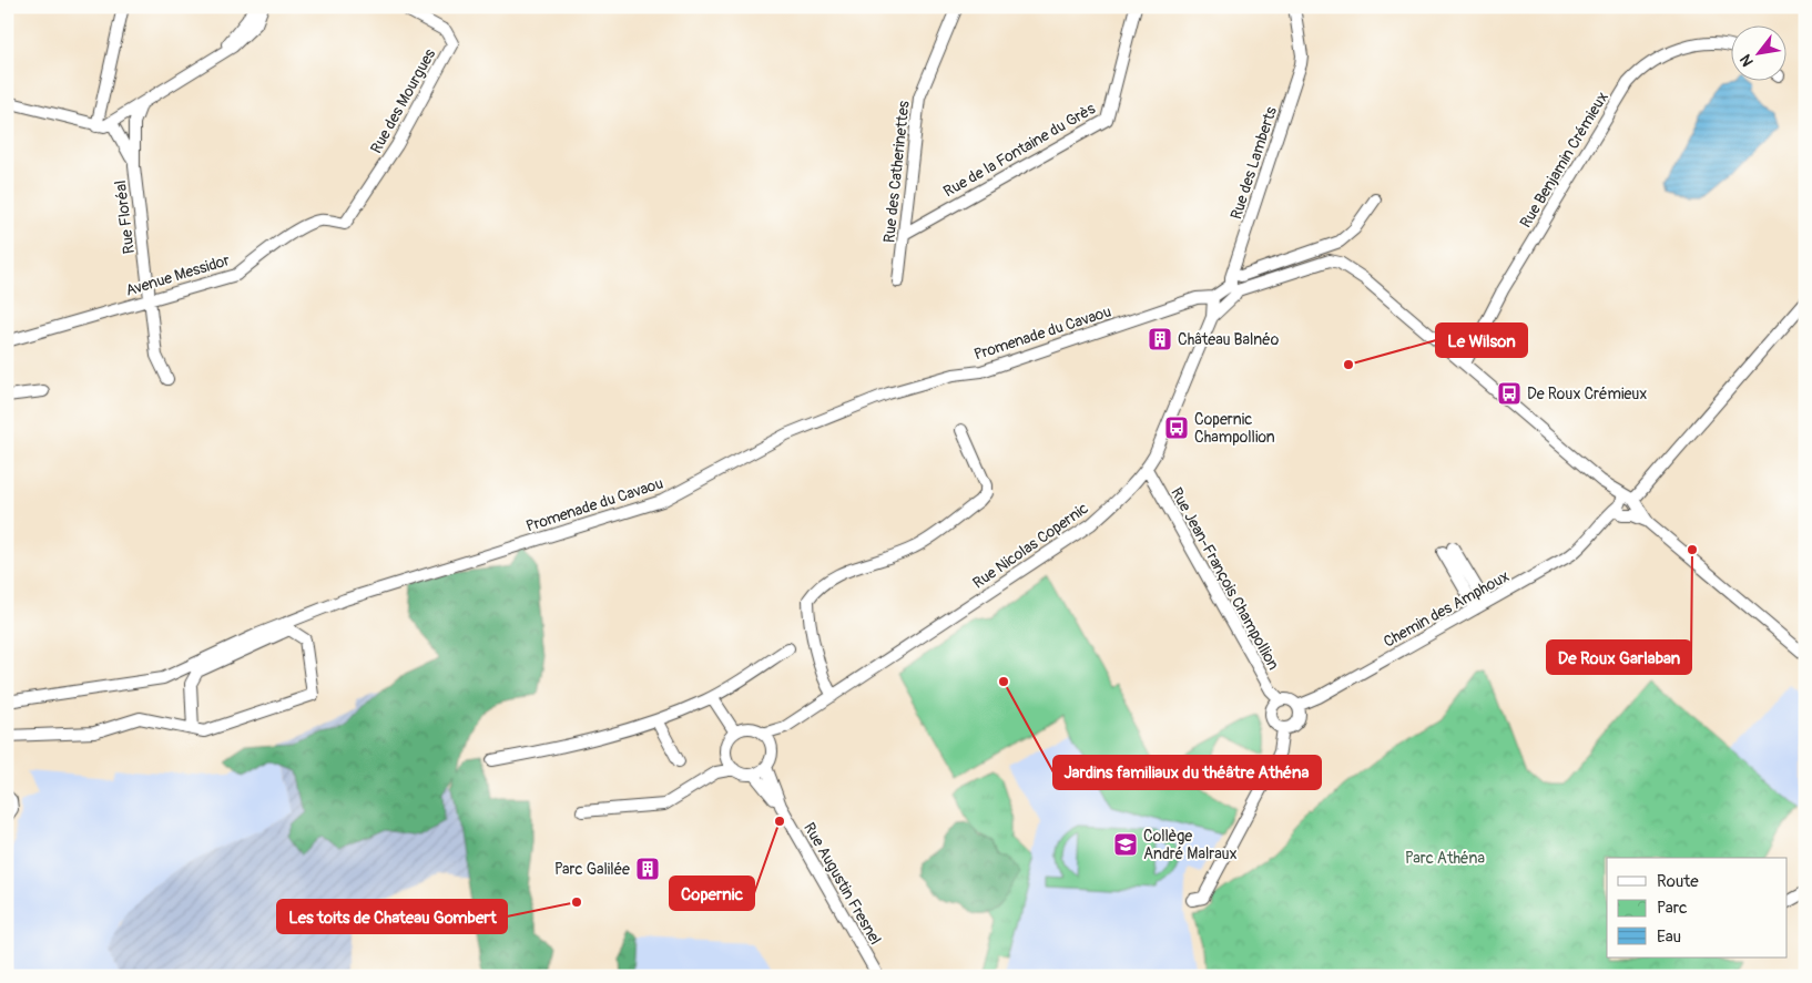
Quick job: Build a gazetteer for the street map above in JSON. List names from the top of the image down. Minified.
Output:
{"streets":{"street":["Rue des Mourgues","Rue de la Fontaine du Grès","Rue Benjamin Crémieux","Rue des Lamberts","Rue des Catherinettes","Rue Floréal","Avenue Messidor","Promenade du Cavaou","Rue Nicolas Copernic","Rue Jean-François Champollion","Chemin des Amphoux","Rue Augustin Fresnel"]},"crossings":[["Rue des Mourgues","Avenue Messidor"],["Rue de la Fontaine du Grès","Rue des Catherinettes"],["Rue Floréal","Avenue Messidor"],["Rue Nicolas Copernic","Rue Jean-François Champollion"],["Rue Nicolas Copernic","Rue Augustin Fresnel"],["Rue Jean-François Champollion","Chemin des Amphoux"]],"parks":["Parc Athéna"],"places":{"building":["Château Balnéo","Parc Galilée"],"other":["Le Wilson","De Roux Garlaban","Jardins familiaux du théâtre Athéna","Copernic","Les toits de Chateau Gombert"],"bus stop":["De Roux Crémieux","Copernic Champollion"],"school or university":["Collège André Malraux"]},"legend":["Route","Parc","Eau"],"north":"bottom left"}
